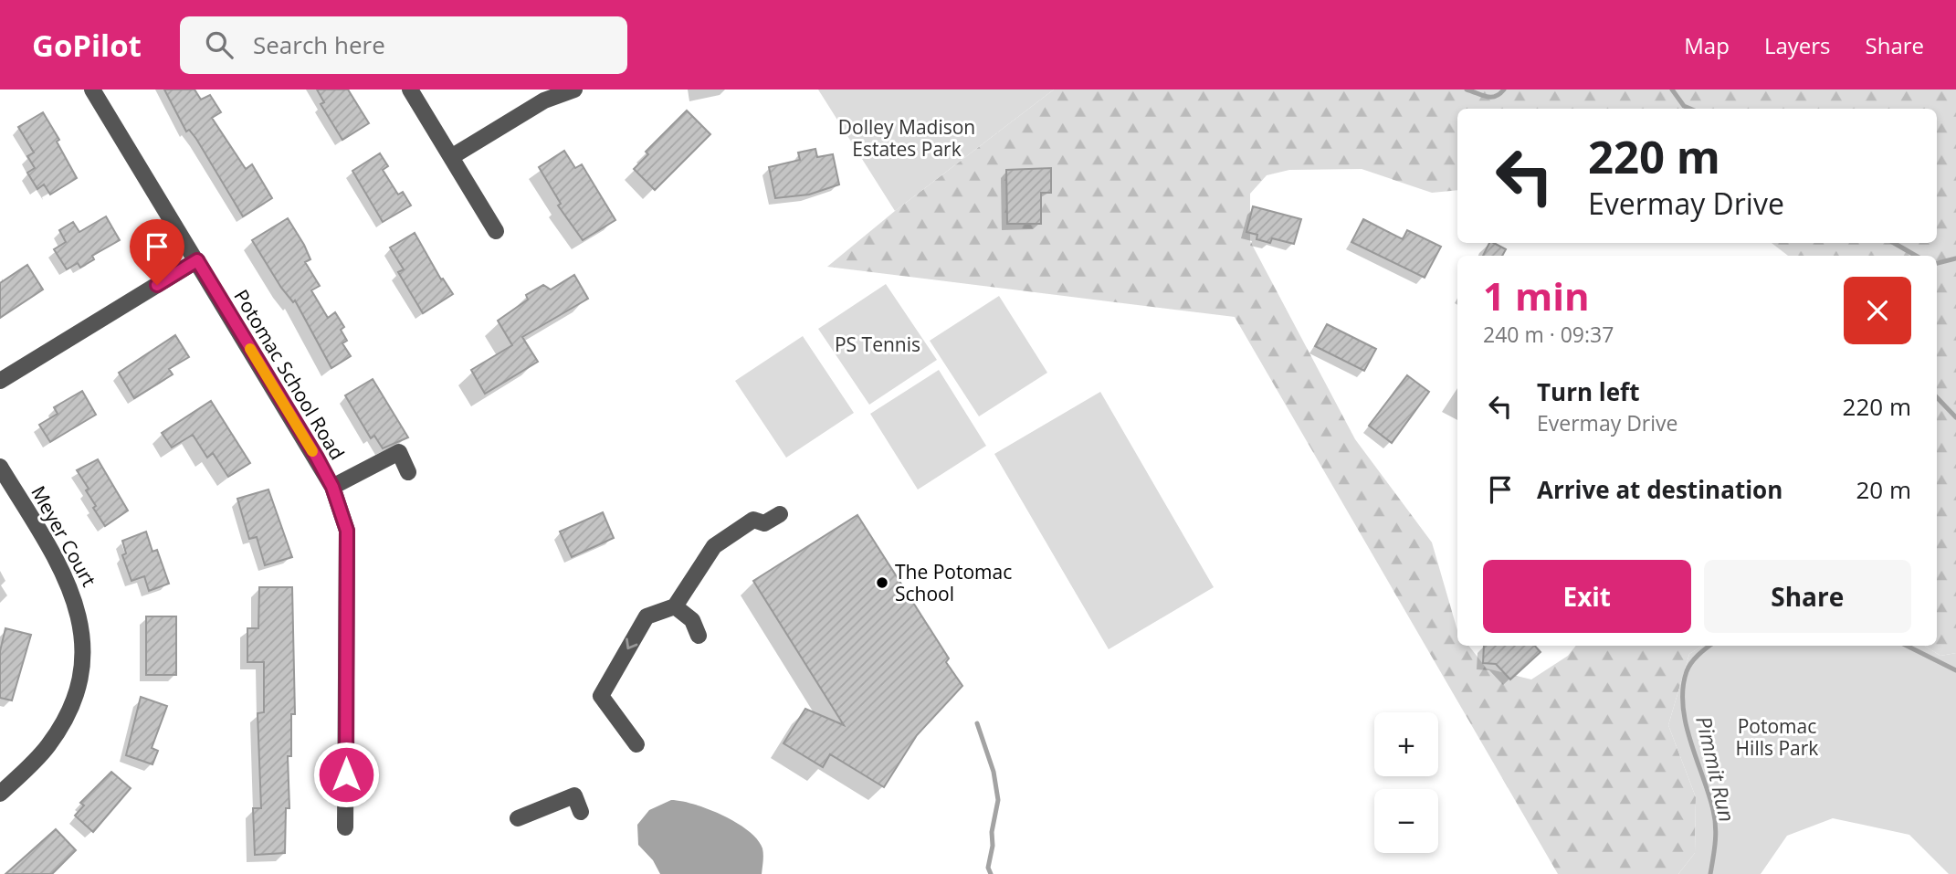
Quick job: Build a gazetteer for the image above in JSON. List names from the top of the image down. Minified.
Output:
{"streets":{"street":["Potomac School Road","Meyer Court"]},"water":["Pimmit Run"],"parks":["Dolley Madison Estates Park","PS Tennis","Potomac Hills Park"],"places":["The Potomac School"],"page":{"header":"GoPilot","search":"Search here","nav":["Map","Layers","Share"],"turn":["220 m","Evermay Drive"],"heading":["1 min","240 m · 09:37"],"list":[{"name":"Turn left","note":"Evermay Drive","value":"220 m"},{"name":"Arrive at destination","value":"20 m"}],"buttons":["Exit","Share"],"map_buttons":["+","−"]}}
